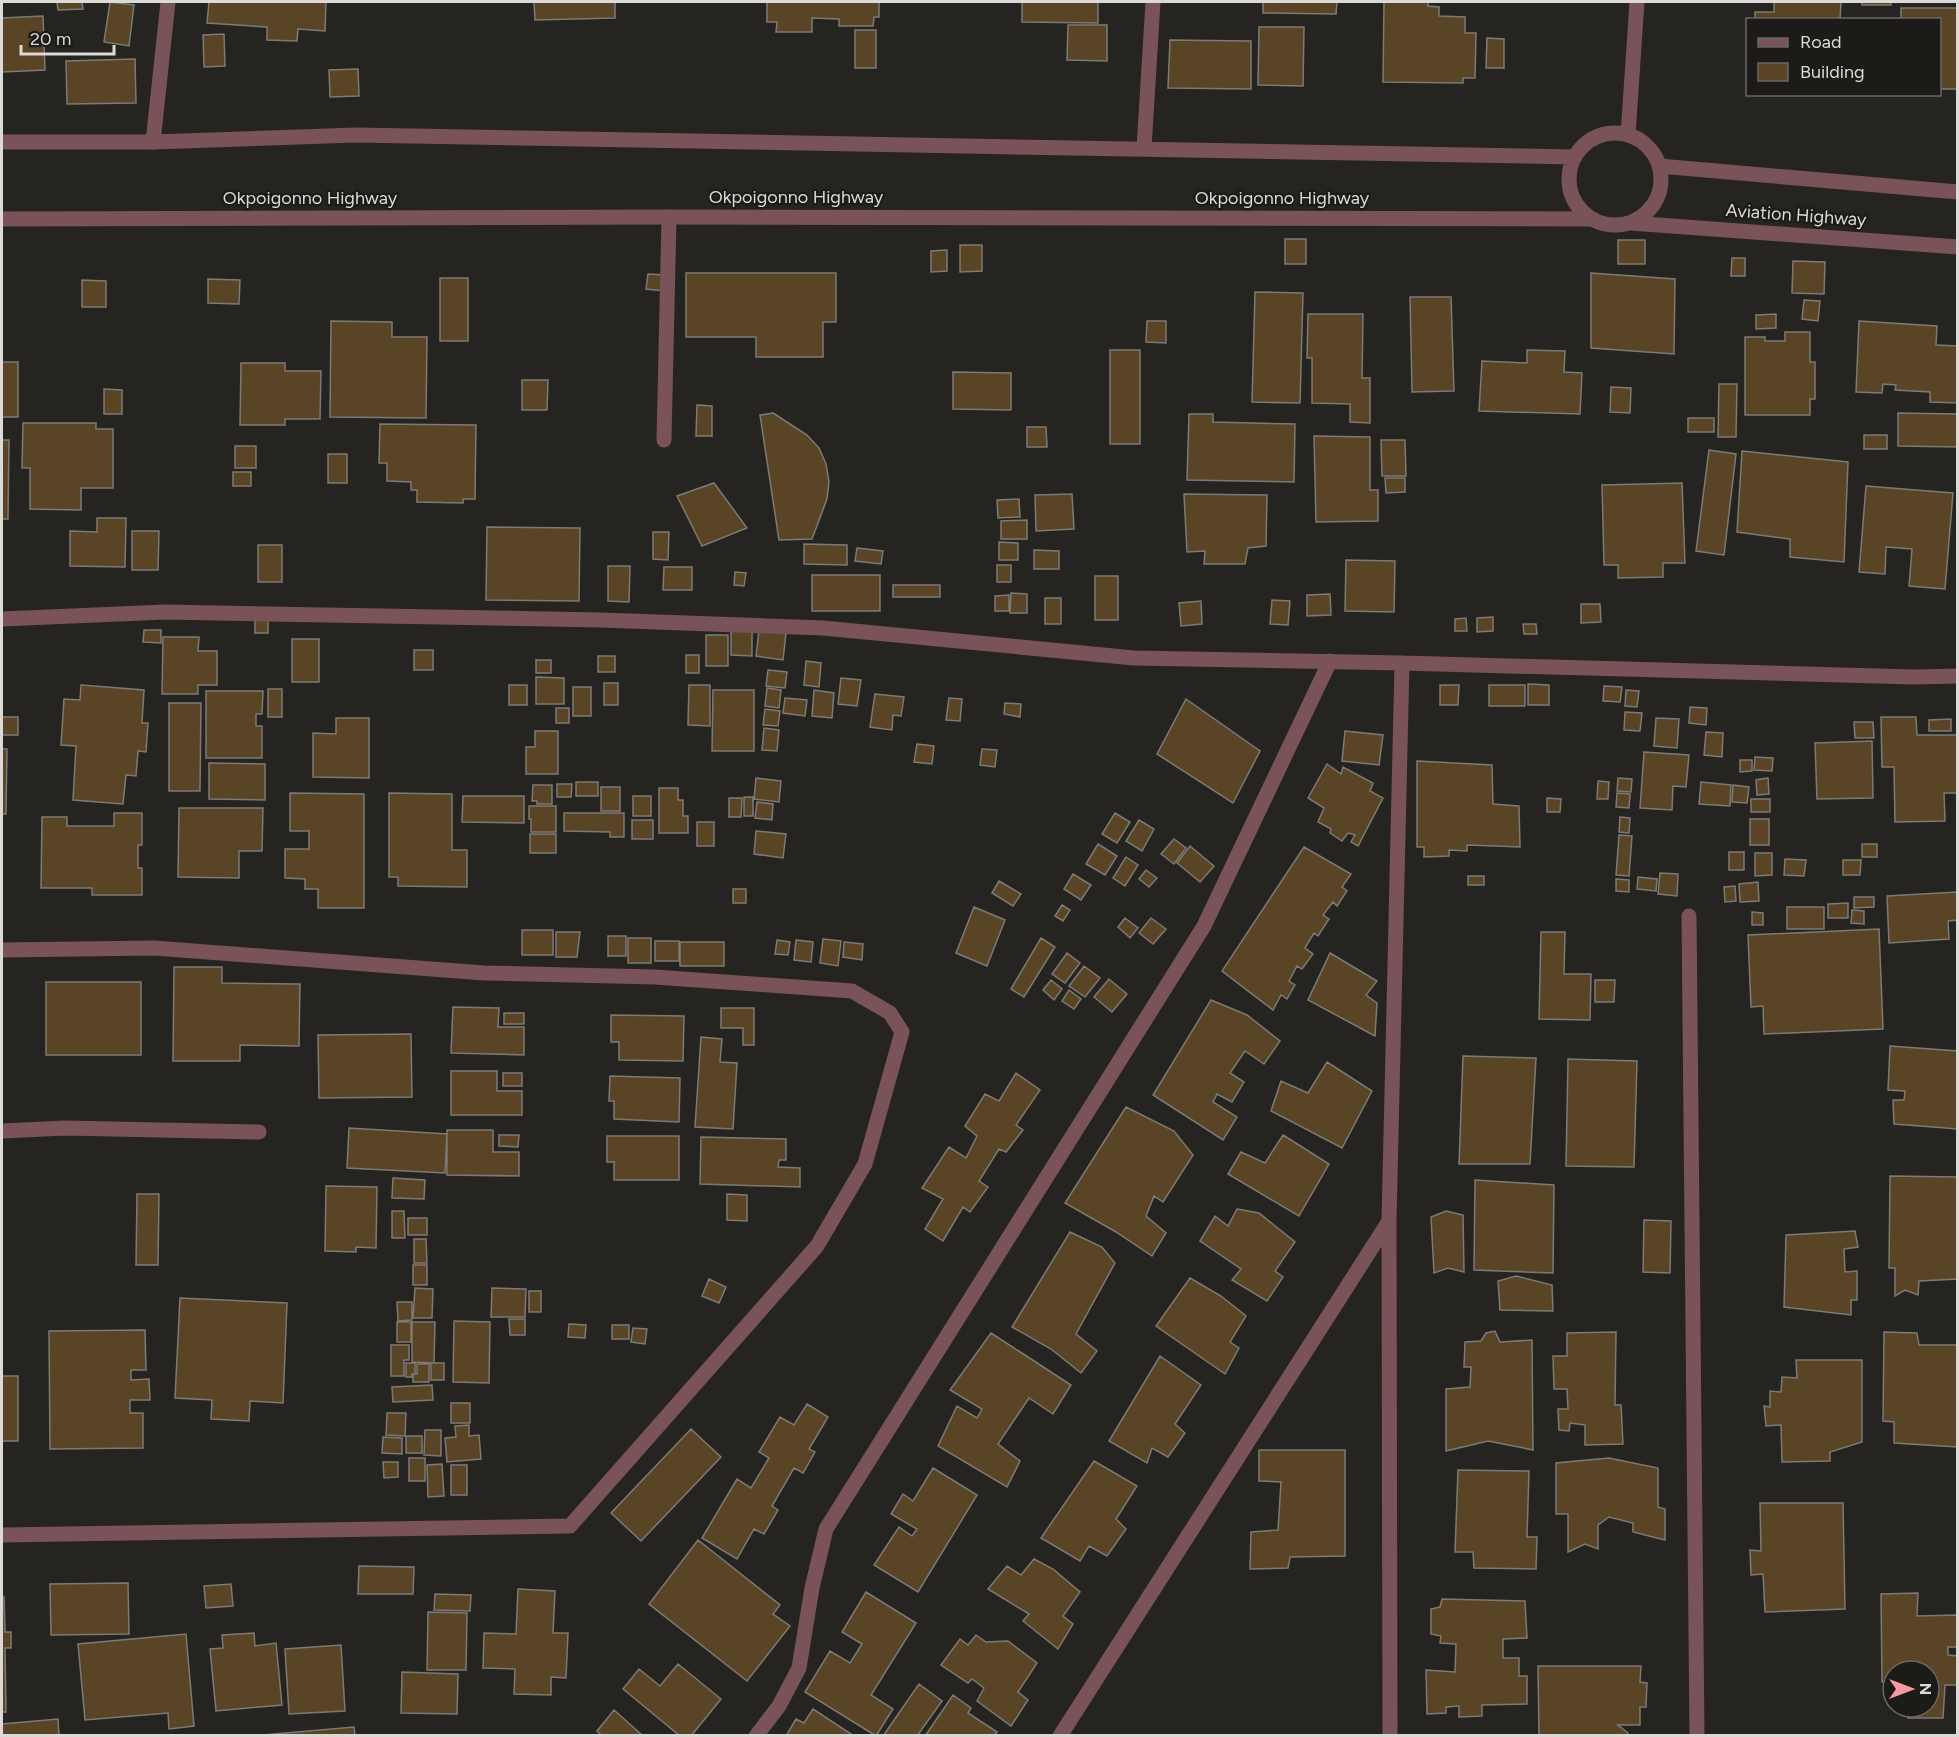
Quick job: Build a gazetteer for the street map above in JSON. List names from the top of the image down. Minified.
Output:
{"streets":{"street":["Okpoigonno Highway","Aviation Highway"]},"crossings":[["Okpoigonno Highway","Aviation Highway"]],"legend":["Road","Building"],"scale_bar":"20 m","north":"right"}
